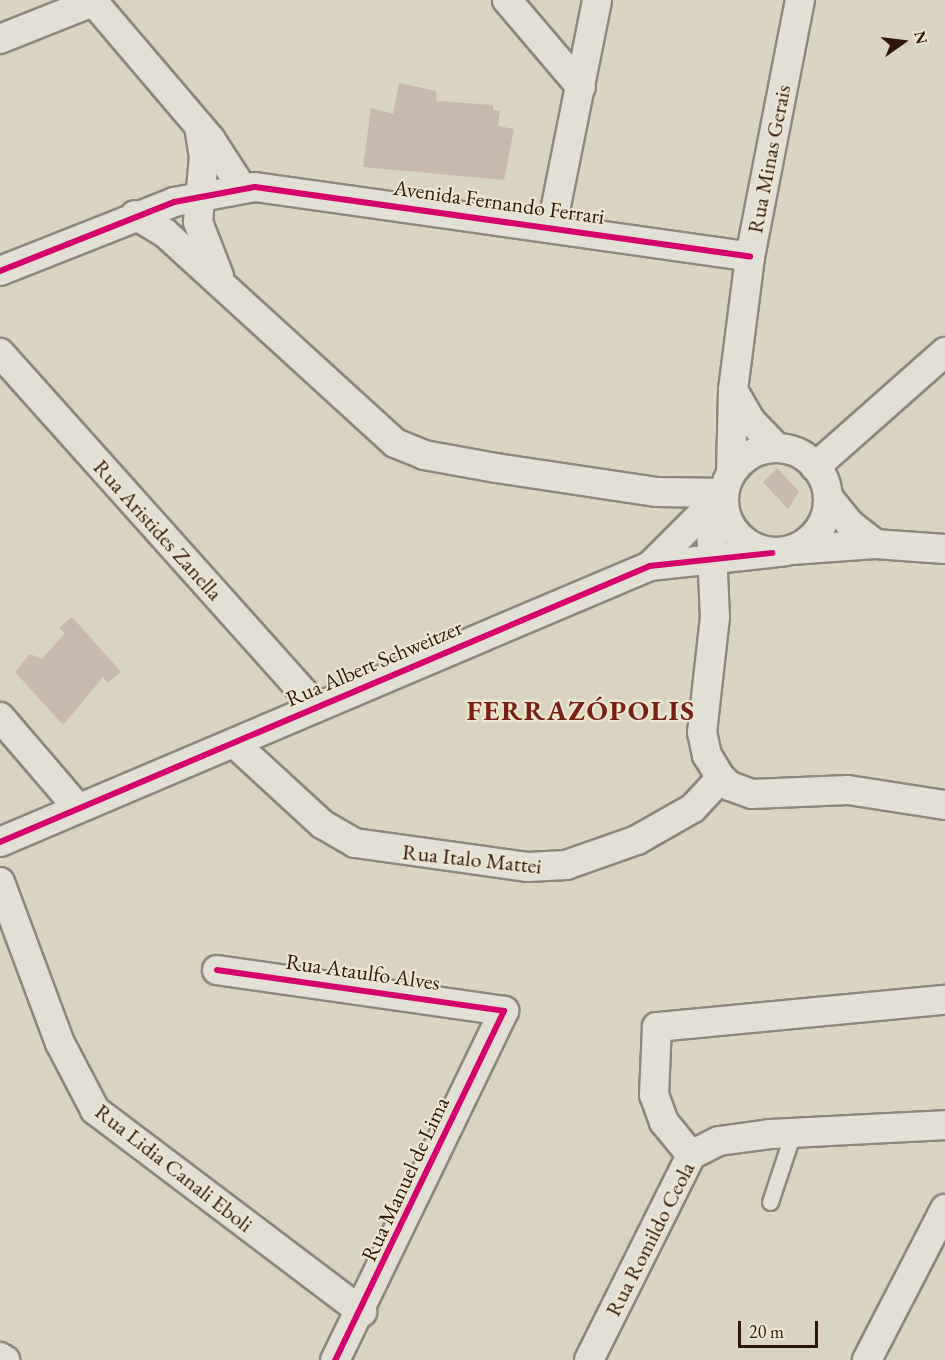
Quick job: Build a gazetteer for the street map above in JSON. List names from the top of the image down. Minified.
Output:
{"streets":{"street":["Rua Minas Gerais","Avenida Fernando Ferrari","Rua Aristides Zanella","Rua Albert Schweitzer","Rua Italo Mattei","Rua Ataulfo Alves","Rua Lidia Canali Eboli","Rua Manuel de Lima","Rua Romildo Ceola"]},"crossings":[["Rua Minas Gerais","Avenida Fernando Ferrari"],["Rua Minas Gerais","Rua Albert Schweitzer"],["Rua Minas Gerais","Rua Italo Mattei"],["Rua Aristides Zanella","Rua Albert Schweitzer"],["Rua Albert Schweitzer","Rua Italo Mattei"],["Rua Ataulfo Alves","Rua Manuel de Lima"],["Rua Lidia Canali Eboli","Rua Manuel de Lima"]],"districts":["FERRAZÓPOLIS"],"scale_bar":"20 m","north":"right"}
